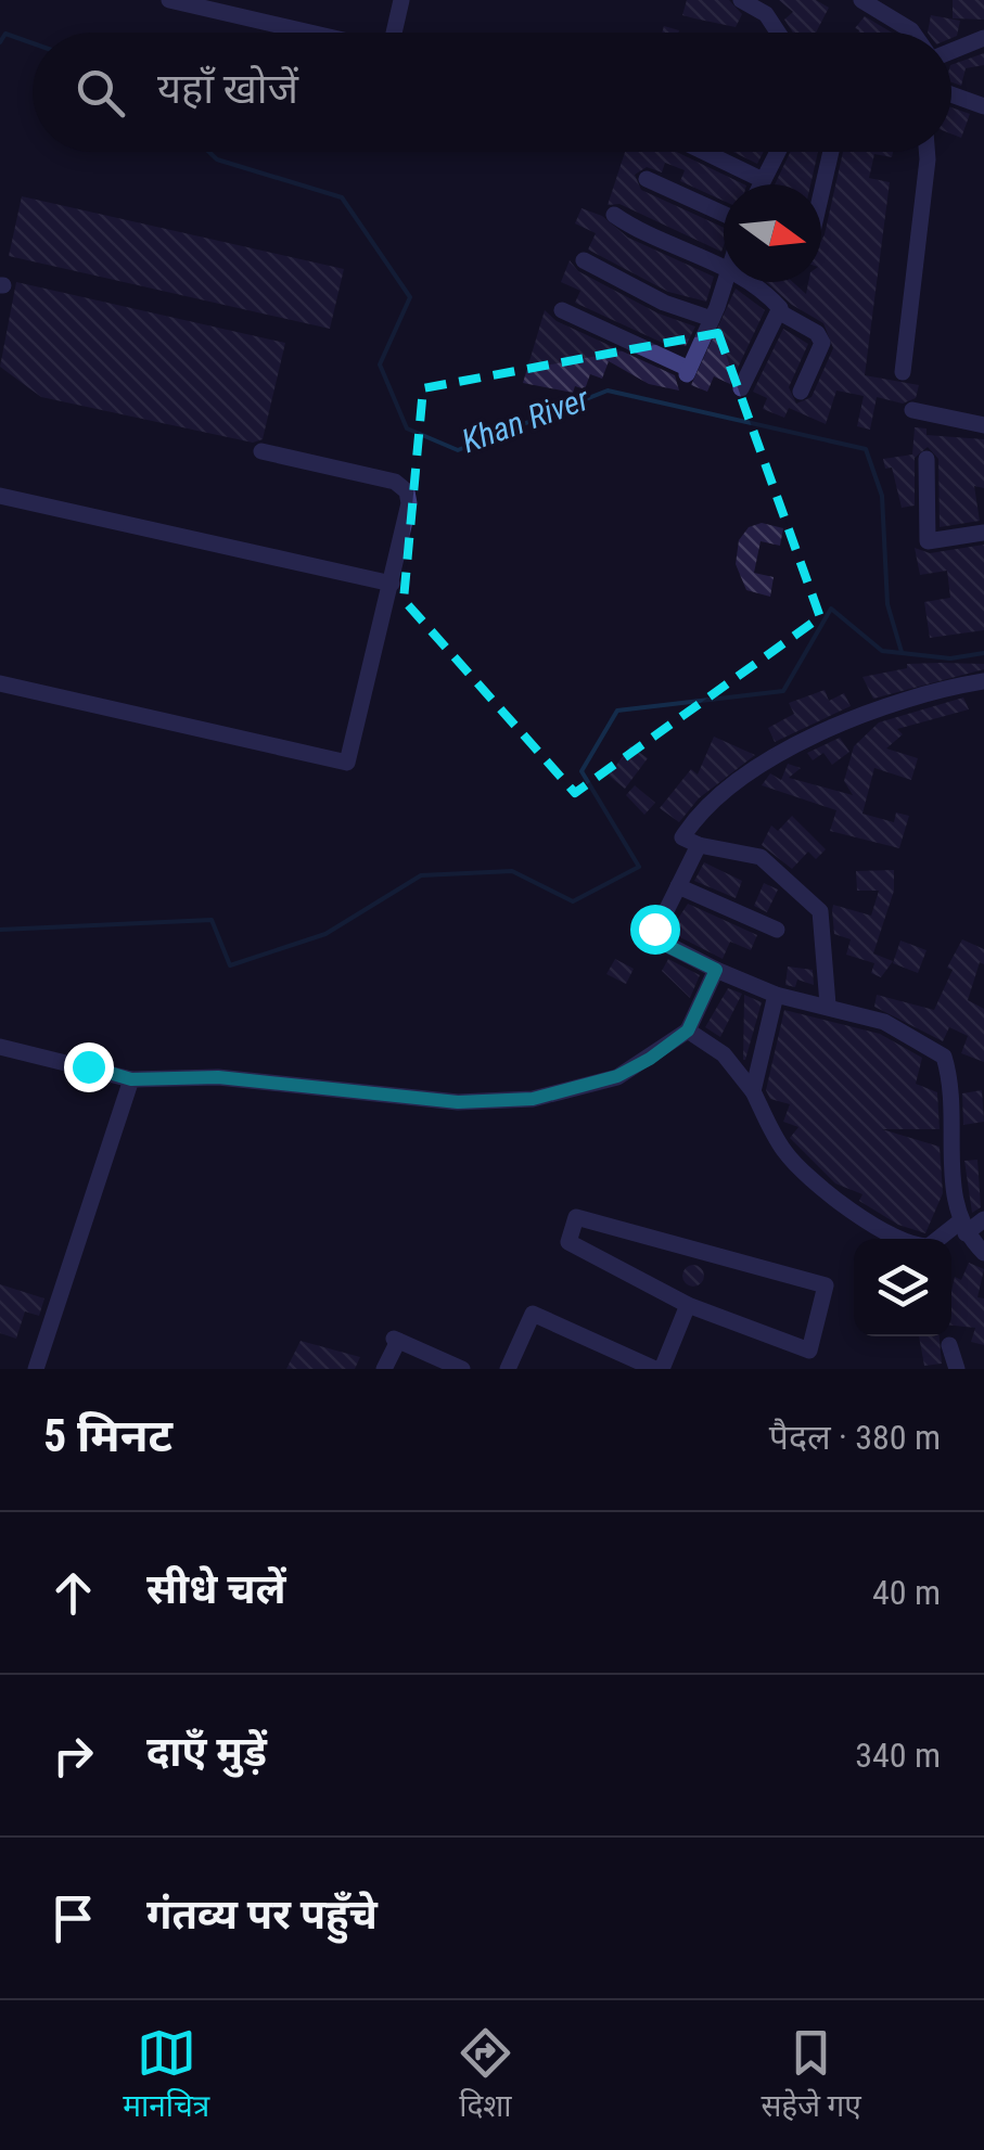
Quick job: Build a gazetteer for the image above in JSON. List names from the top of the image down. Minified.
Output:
{"water":["Khan River"],"north":"right","page":{"search":"यहाँ खोजें","heading":["5 मिनट","पैदल · 380 m"],"list":[["सीधे चलें","40 m"],["दाएँ मुड़ें","340 m"],"गंतव्य पर पहुँचे"],"nav":["मानचित्र","दिशा","सहेजे गए"]}}
